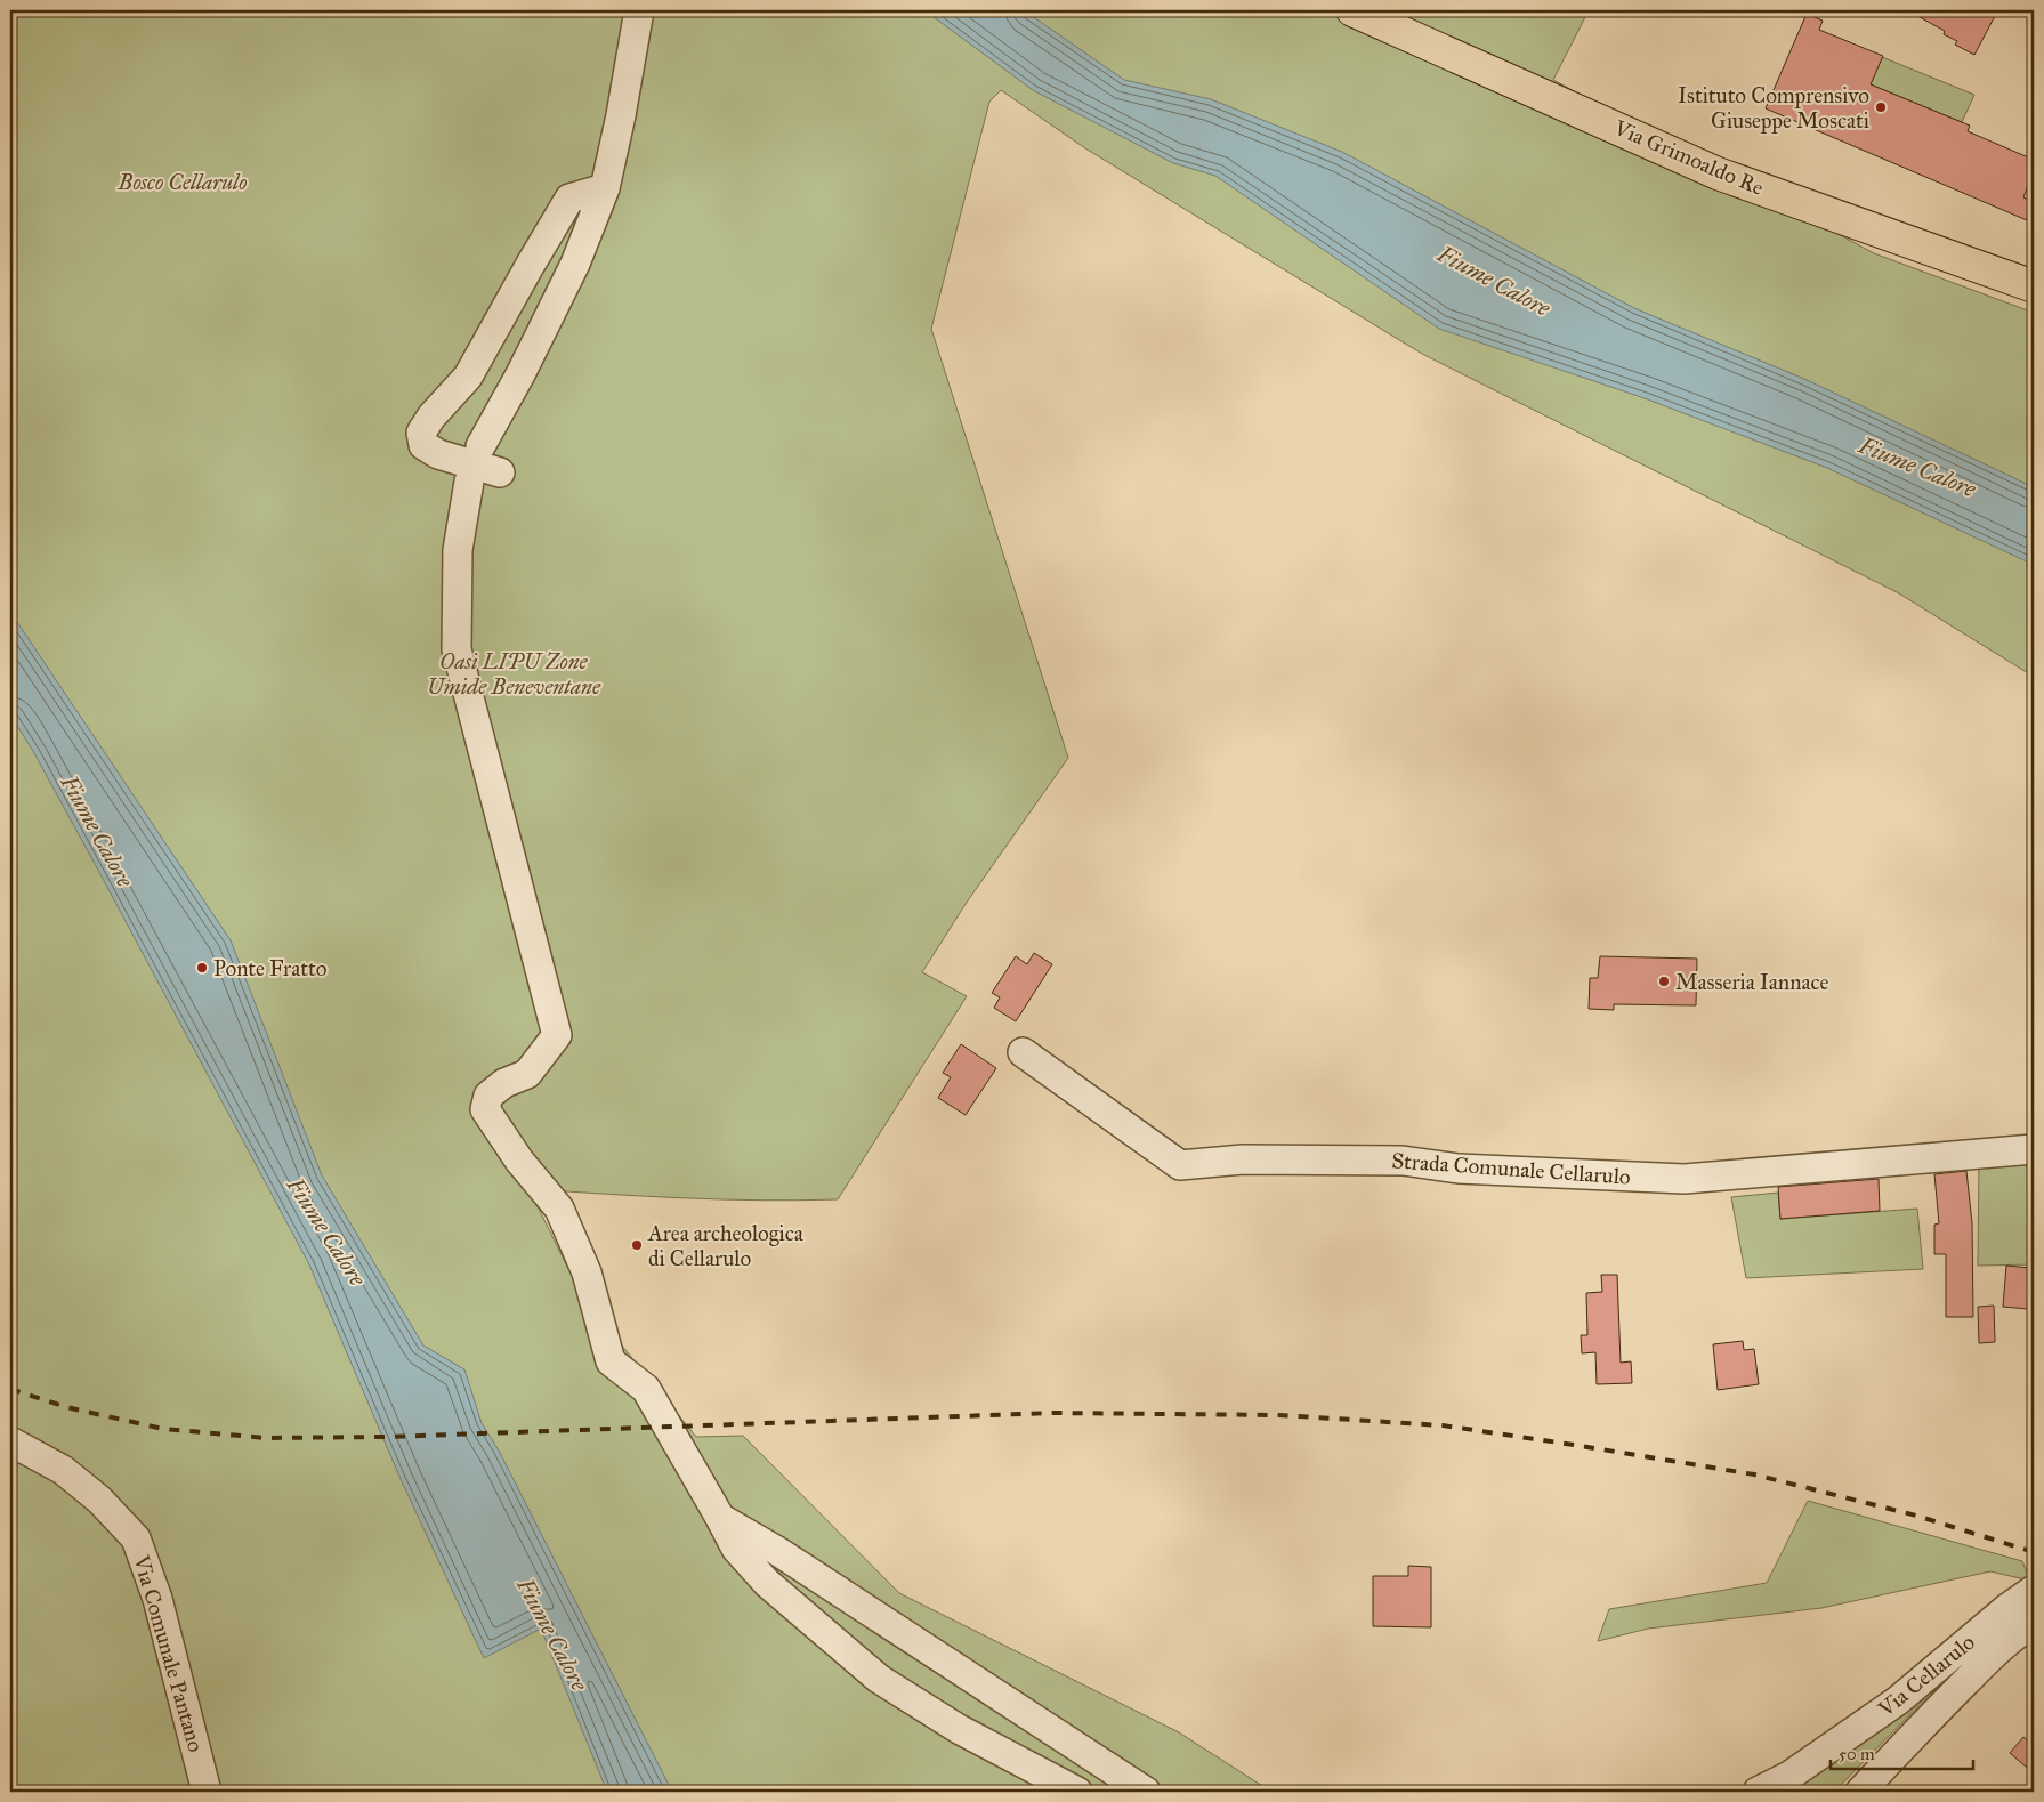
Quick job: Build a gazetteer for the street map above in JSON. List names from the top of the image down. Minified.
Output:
{"streets":{"main road":["Via Grimoaldo Re"],"street":["Strada Comunale Cellarulo","Via Comunale Pantano","Via Cellarulo"]},"water":["Fiume Calore"],"parks":["Bosco Cellarulo","Oasi LIPU Zone Umide Beneventane"],"places":["Istituto Comprensivo Giuseppe Moscati","Ponte Fratto","Masseria Iannace","Area archeologica di Cellarulo"],"scale_bar":"50 m"}
